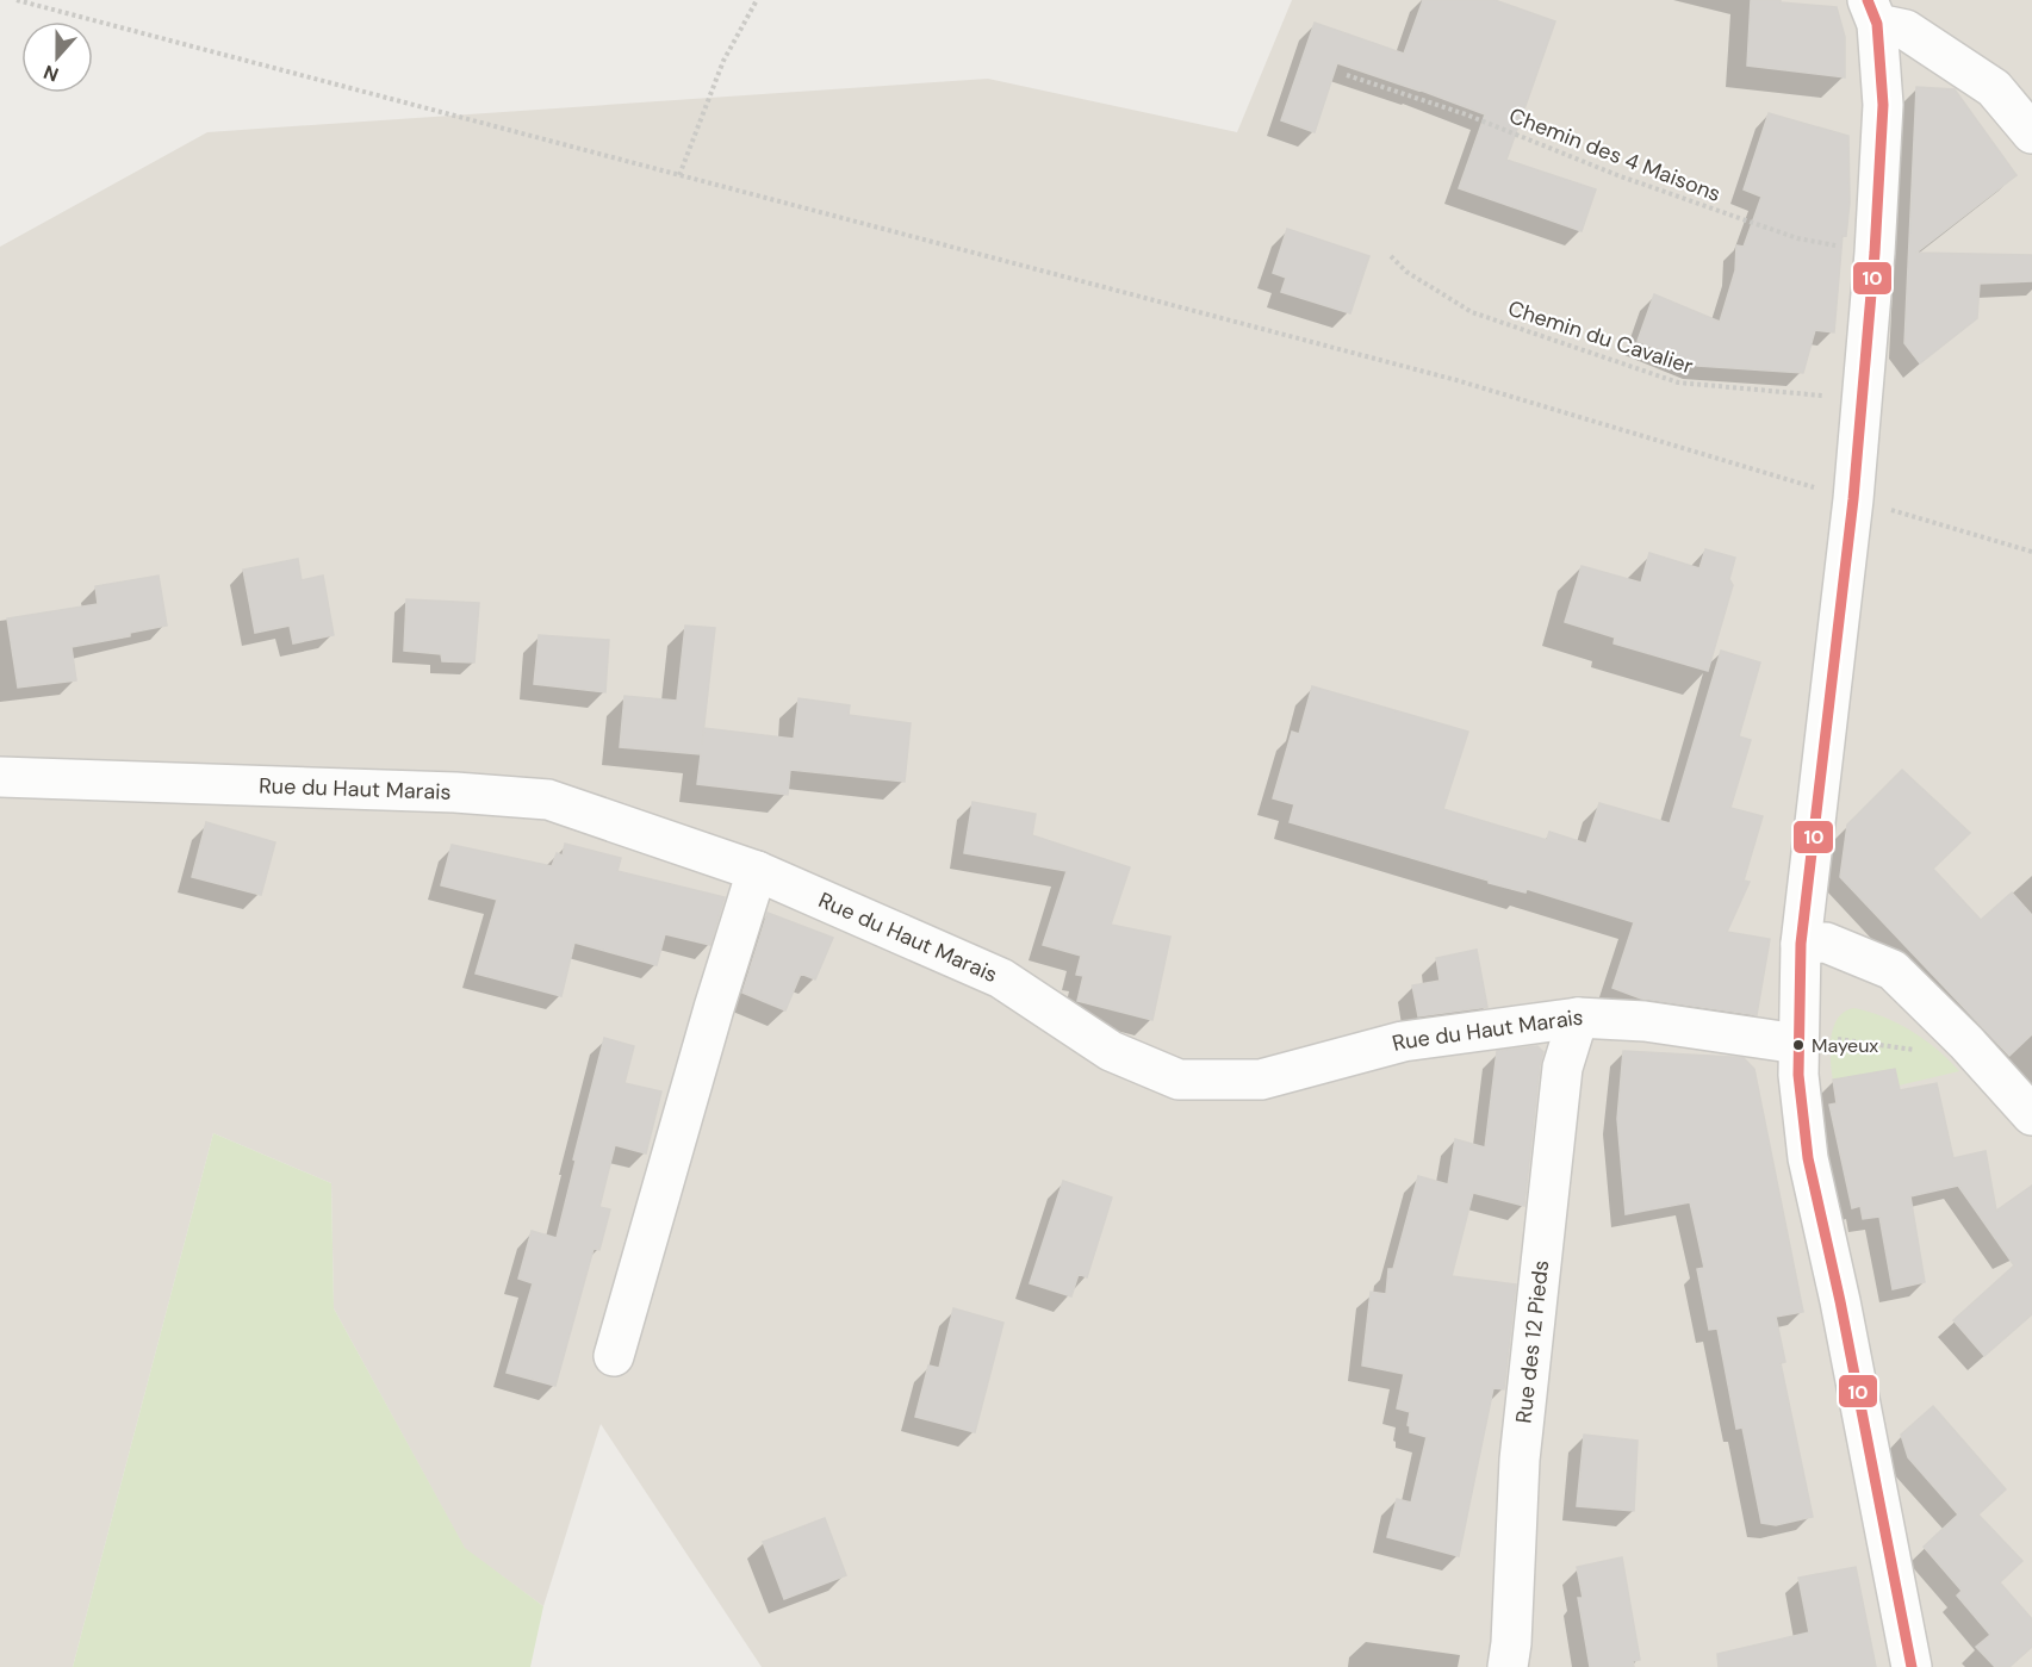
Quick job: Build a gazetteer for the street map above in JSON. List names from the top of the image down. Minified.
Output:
{"streets":{"street":["Rue du Haut Marais","Rue des 12 Pieds"],"path":["Chemin des 4 Maisons","Chemin du Cavalier"]},"crossings":[["Rue du Haut Marais","Rue des 12 Pieds"]],"places":["Mayeux"],"lines":["transit line 10"],"north":"bottom"}
